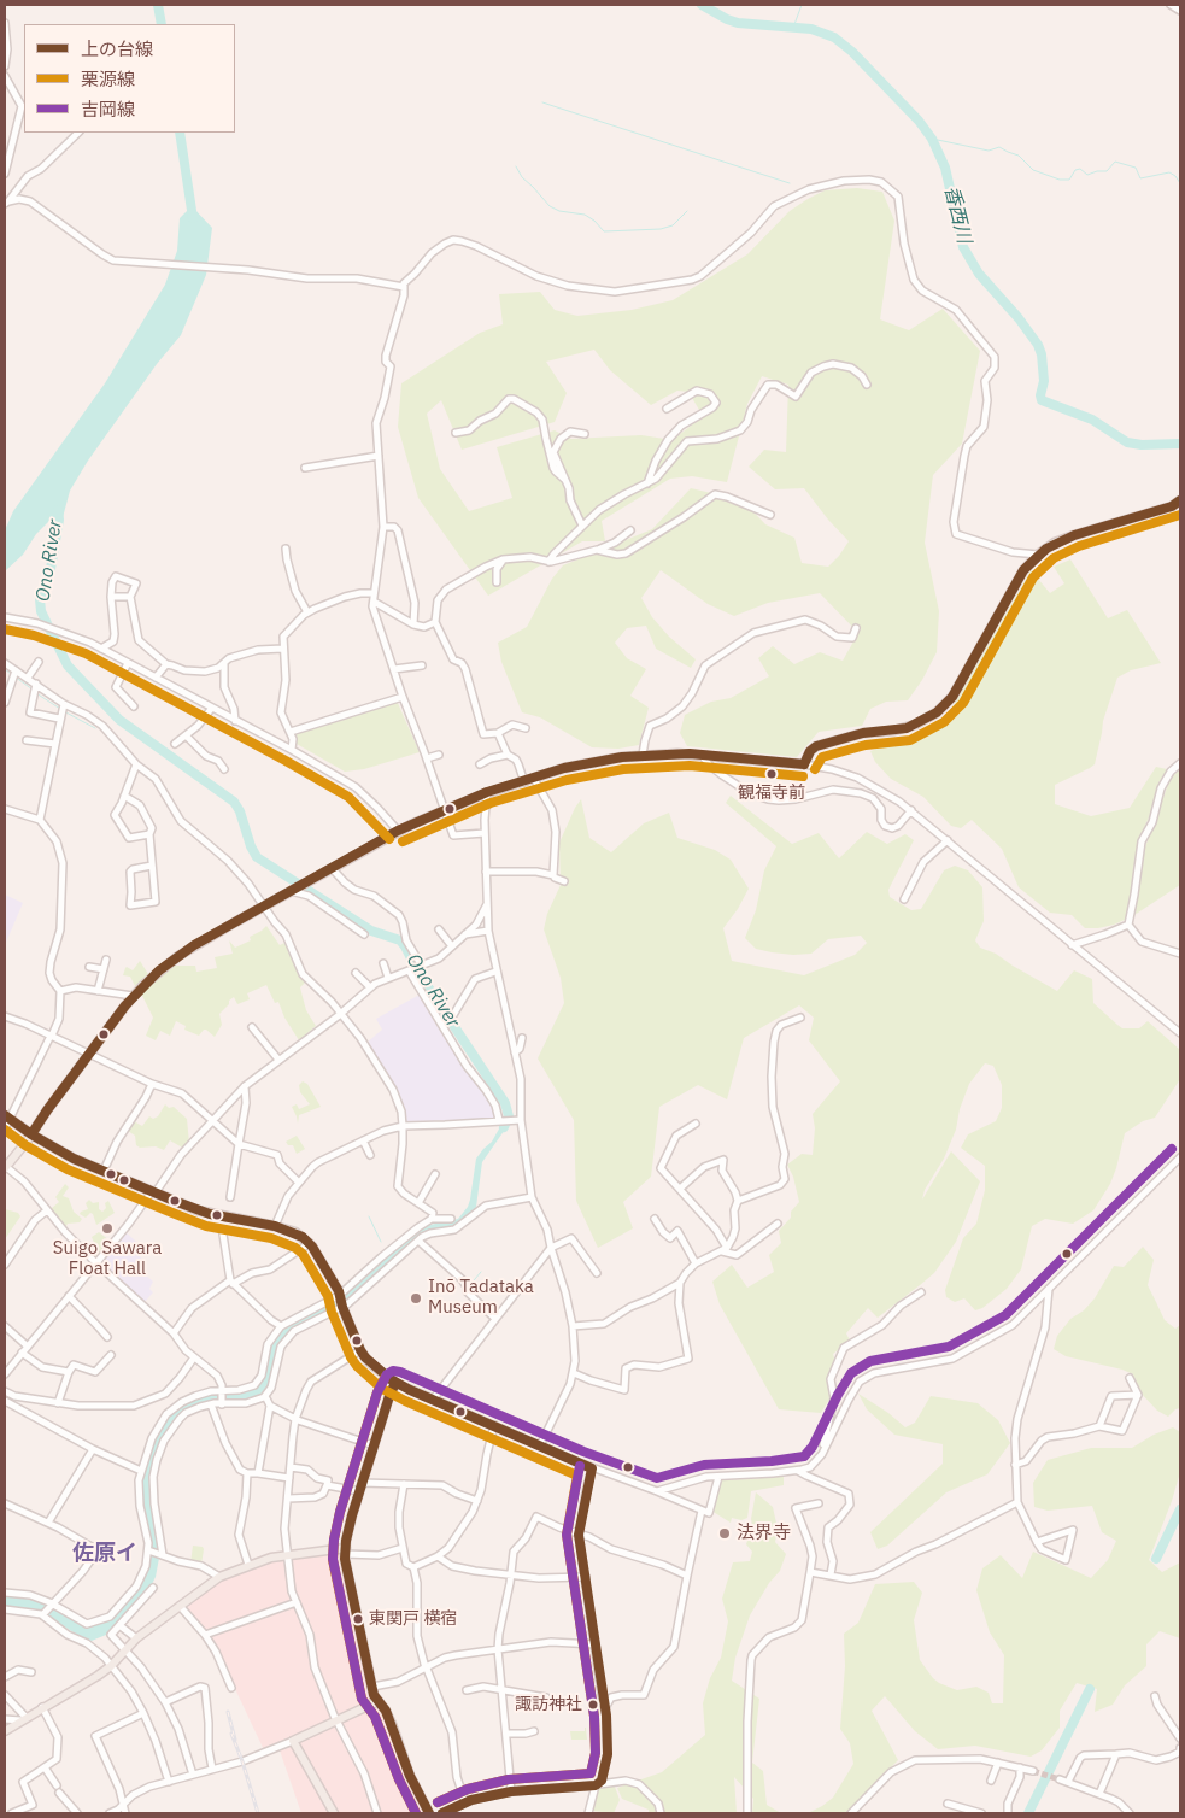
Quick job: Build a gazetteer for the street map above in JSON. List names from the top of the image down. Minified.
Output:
{"districts":["佐原イ"],"water":["香西川","Ono River"],"places":["観福寺前","Suigo Sawara Float Hall","Inō Tadataka Museum","法界寺","東関戸 横宿","諏訪神社"],"lines":["transit line 上の台線","transit line 栗源線","transit line 吉岡線"],"legend":["上の台線","栗源線","吉岡線"]}
